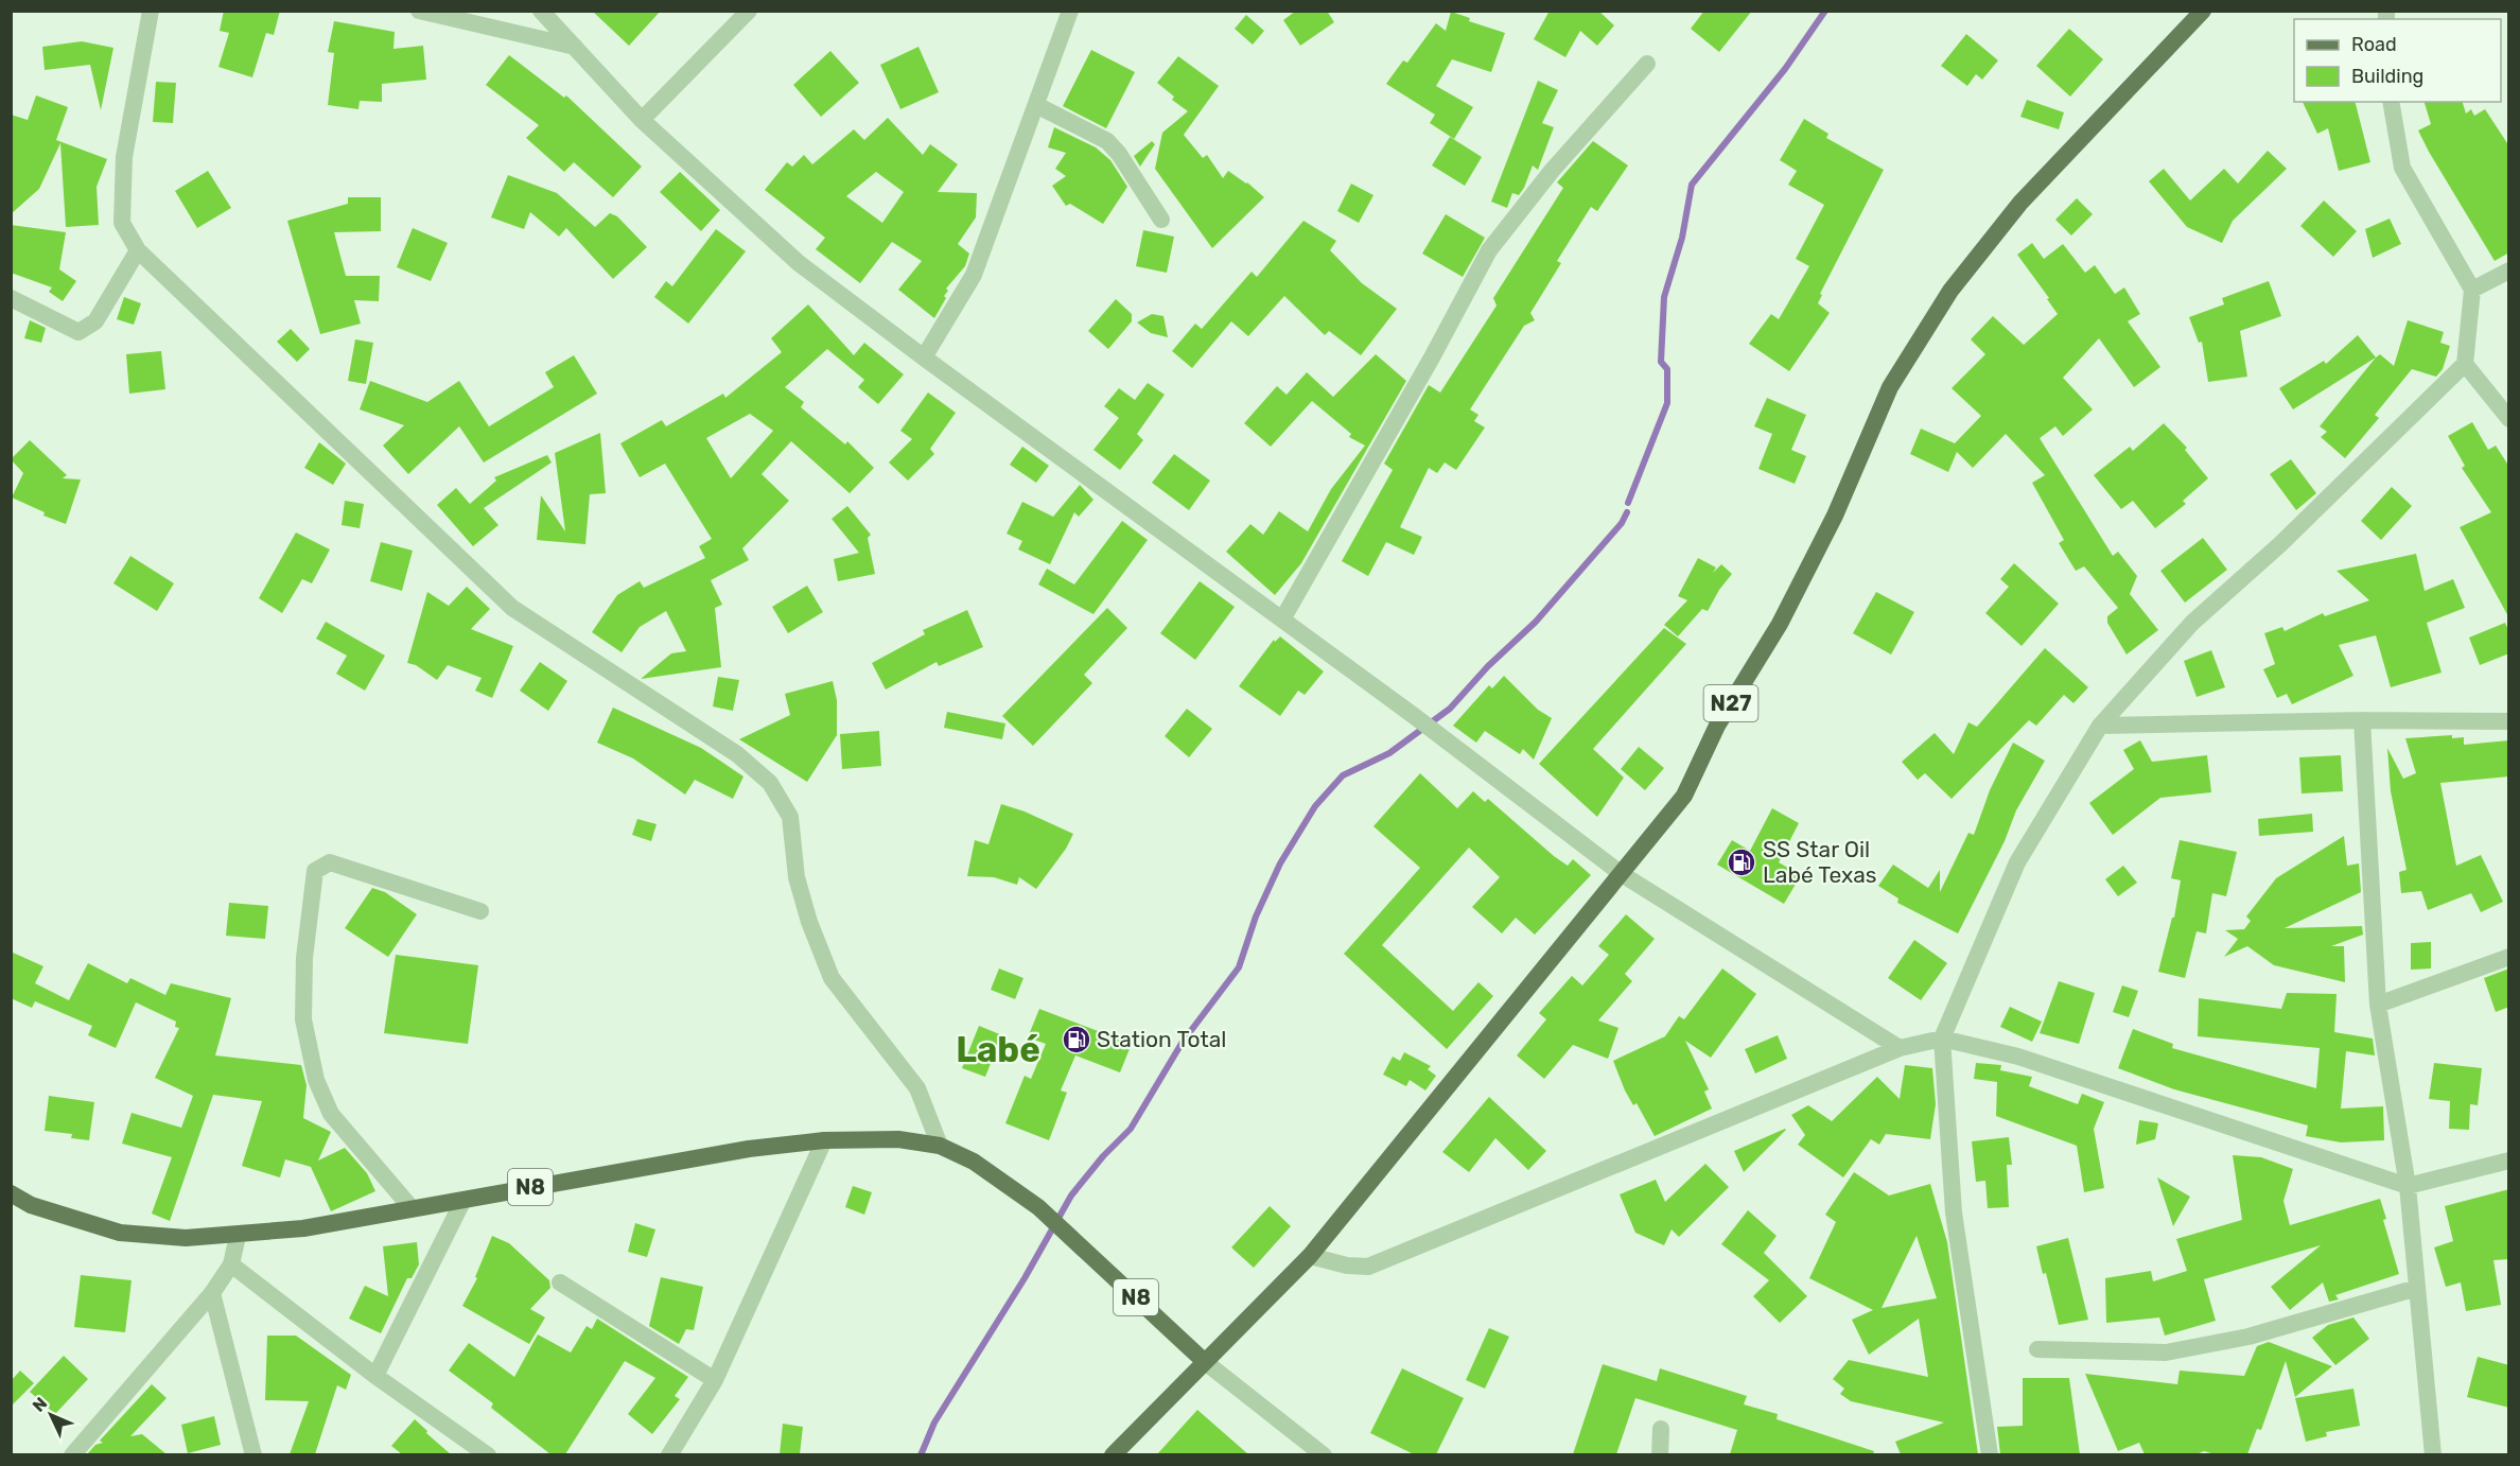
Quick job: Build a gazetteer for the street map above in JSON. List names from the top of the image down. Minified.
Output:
{"streets":{"main road":["N27","N8"]},"crossings":[["N27","N8"]],"districts":["Labé"],"places":{"fuel station":["SS Star Oil Labé Texas","Station Total"]},"legend":["Road","Building"],"north":"top left"}
